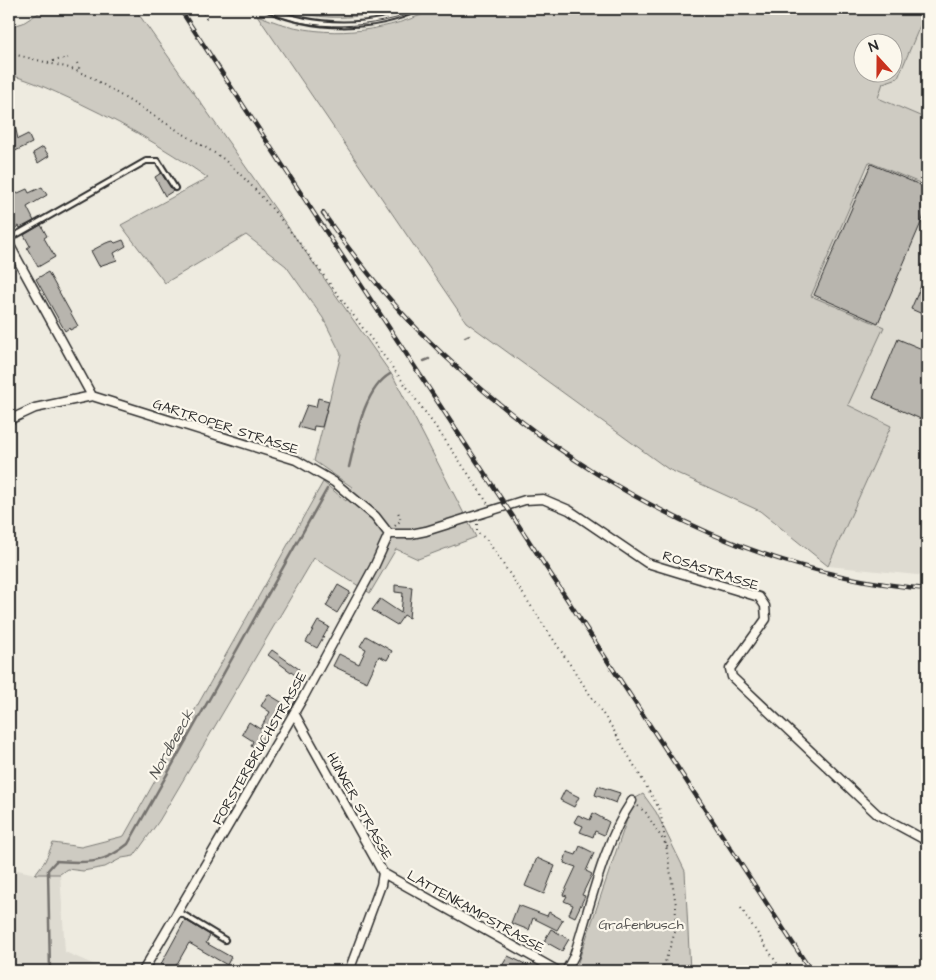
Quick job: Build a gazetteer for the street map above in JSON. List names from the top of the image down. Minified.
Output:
{"streets":{"street":["GARTROPER STRASSE","ROSASTRASSE","FORSTERBRUCHSTRASSE","HÜNXER STRASSE","LATTENKAMPSTRASSE"]},"crossings":[["GARTROPER STRASSE","ROSASTRASSE"],["GARTROPER STRASSE","FORSTERBRUCHSTRASSE"],["ROSASTRASSE","FORSTERBRUCHSTRASSE"],["FORSTERBRUCHSTRASSE","HÜNXER STRASSE"],["HÜNXER STRASSE","LATTENKAMPSTRASSE"]],"water":["Nordbeeck"],"parks":["Grafenbusch"],"north":"top"}
